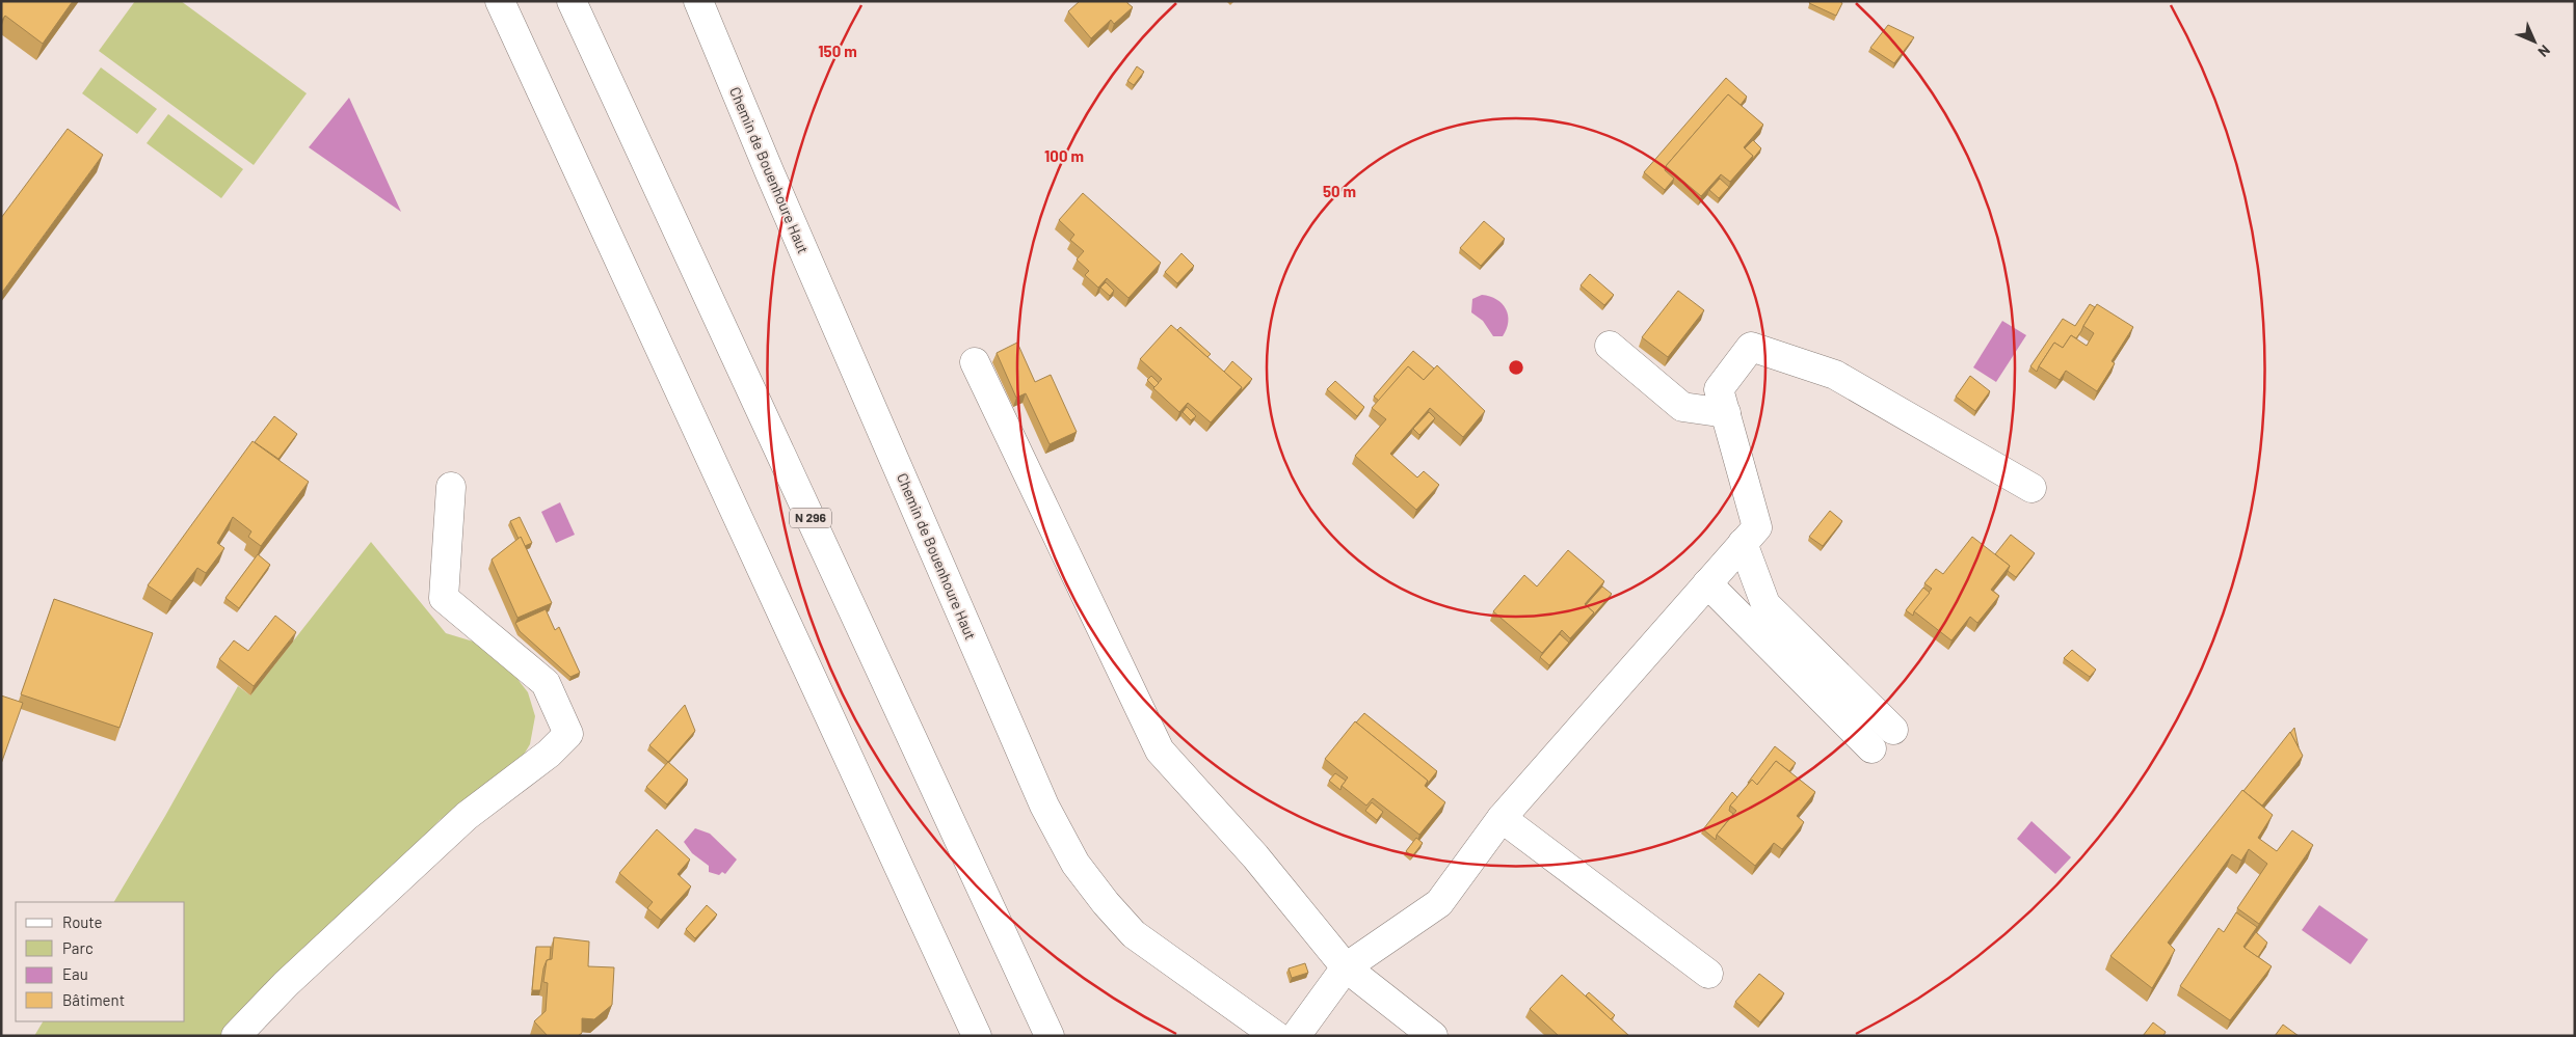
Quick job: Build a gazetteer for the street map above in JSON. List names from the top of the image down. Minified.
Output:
{"streets":{"main road":["Chemin de Bouenhoure Haut","N 296"]},"legend":["Route","Parc","Eau","Bâtiment"],"north":"bottom right","rings":["150 m","100 m","50 m"]}
